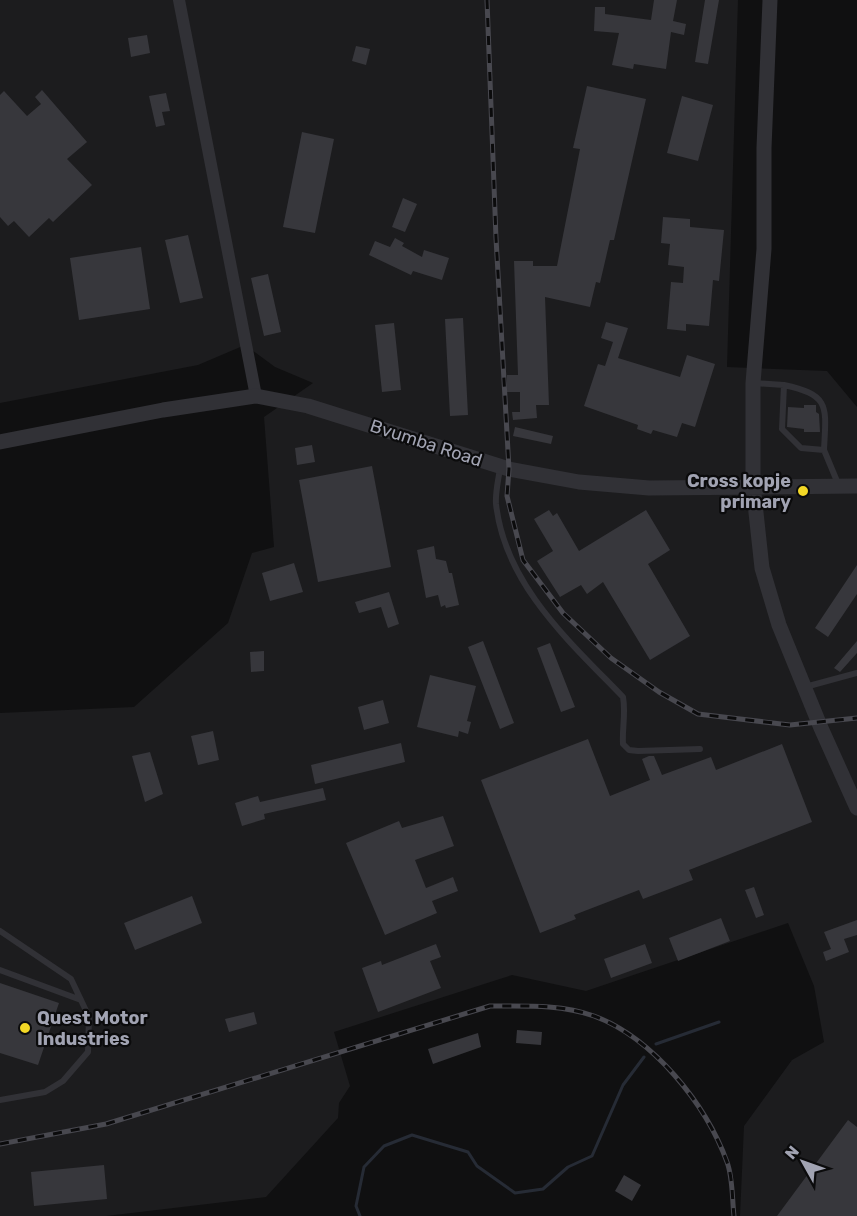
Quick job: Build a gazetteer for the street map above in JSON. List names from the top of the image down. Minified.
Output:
{"streets":{"street":["Bvumba Road"]},"places":["Cross kopje primary","Quest Motor Industries"],"north":"top left"}
